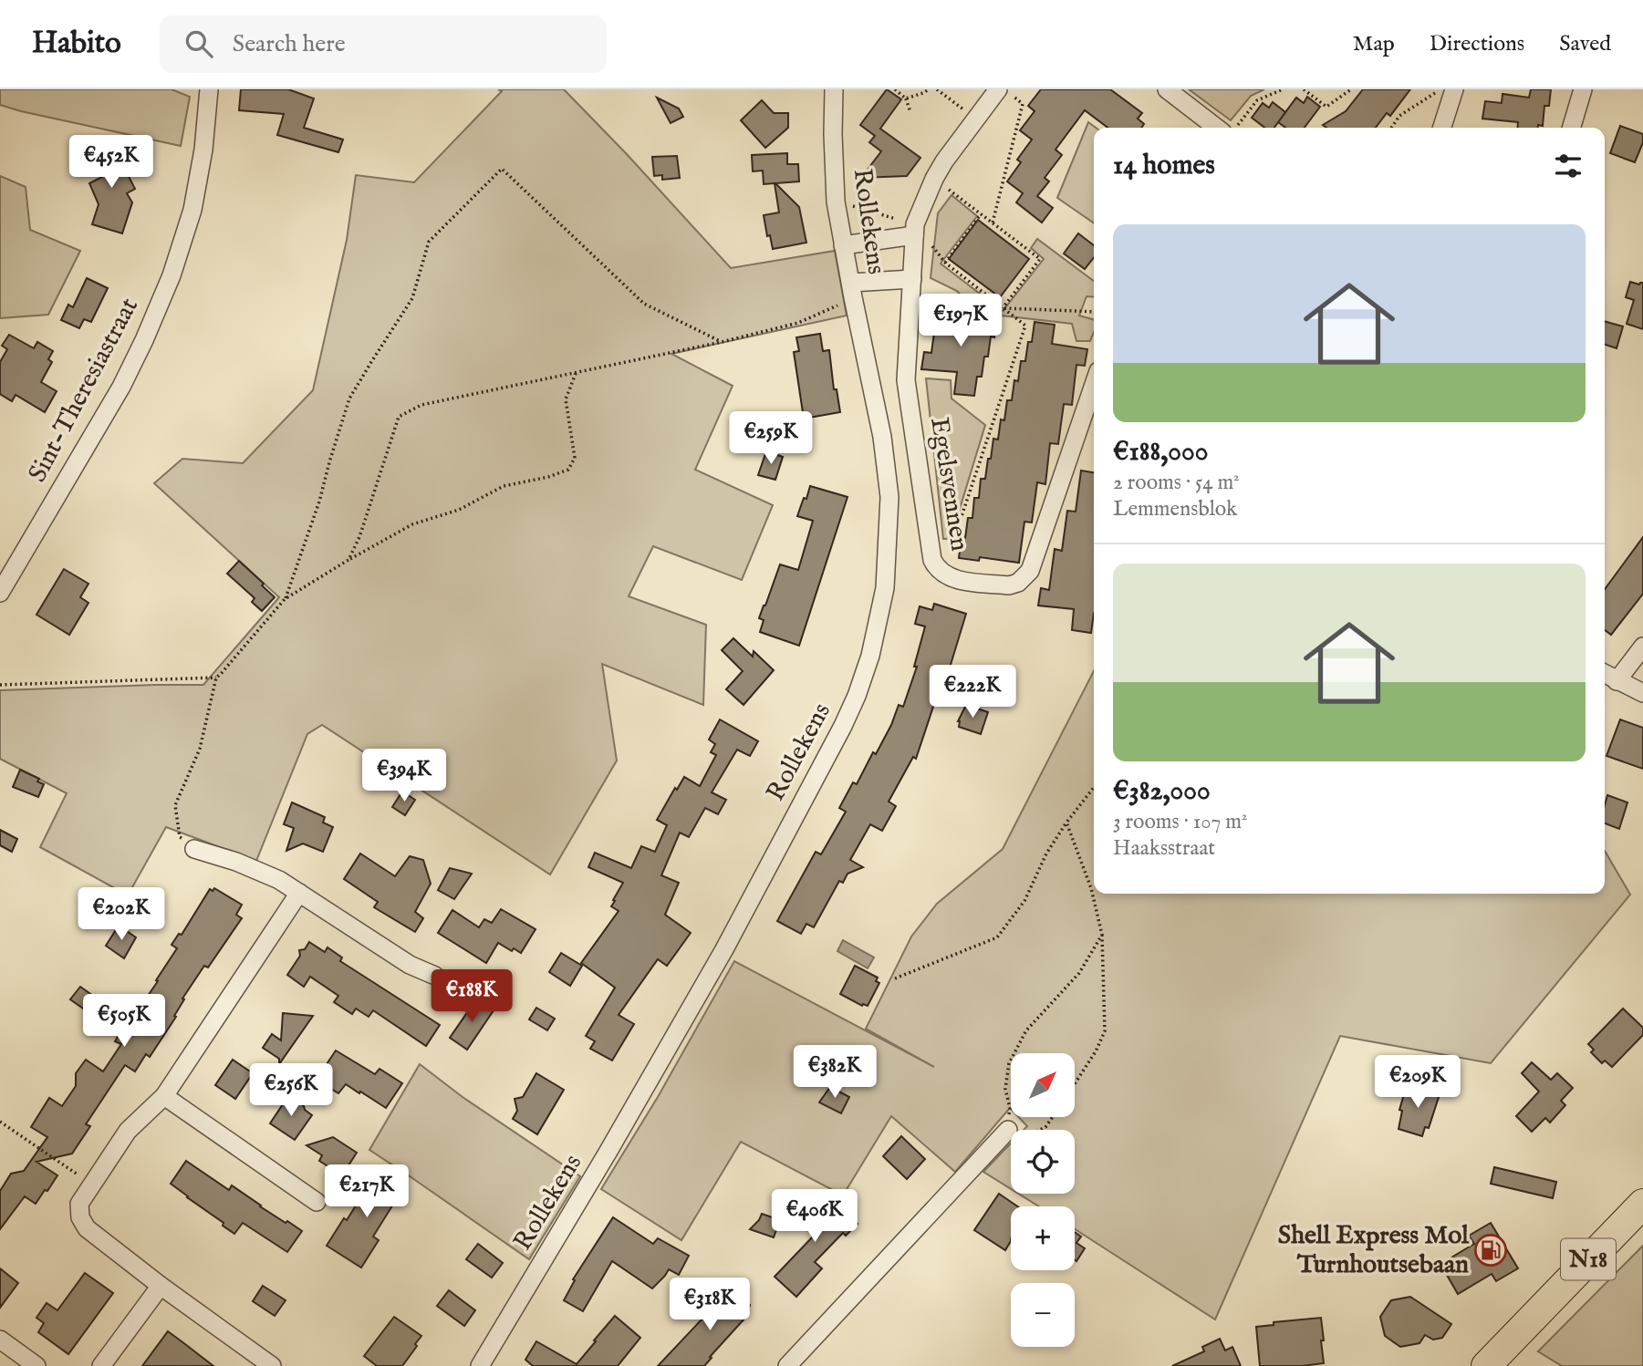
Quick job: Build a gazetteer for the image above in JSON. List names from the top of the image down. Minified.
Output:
{"streets":{"main road":["N18"],"street":["Rollekens","Sint-Theresiastraat","Egelsvennen"]},"places":{"fuel station":["Shell Express Mol Turnhoutsebaan"]},"north":"top right","page":{"header":"Habito","search":"Search here","nav":["Map","Directions","Saved"],"heading":"14 homes","price":["€452K","€197K","€259K","€222K","€394K","€202K","€188K","€505K","€382K","€209K","€256K","€217K","€406K","€318K"],"list":[{"name":"€188,000","note":"2 rooms · 54 m² · Lemmensblok"},{"name":"€382,000","note":"3 rooms · 107 m² · Haaksstraat"}],"map_buttons":["+","−"]}}
